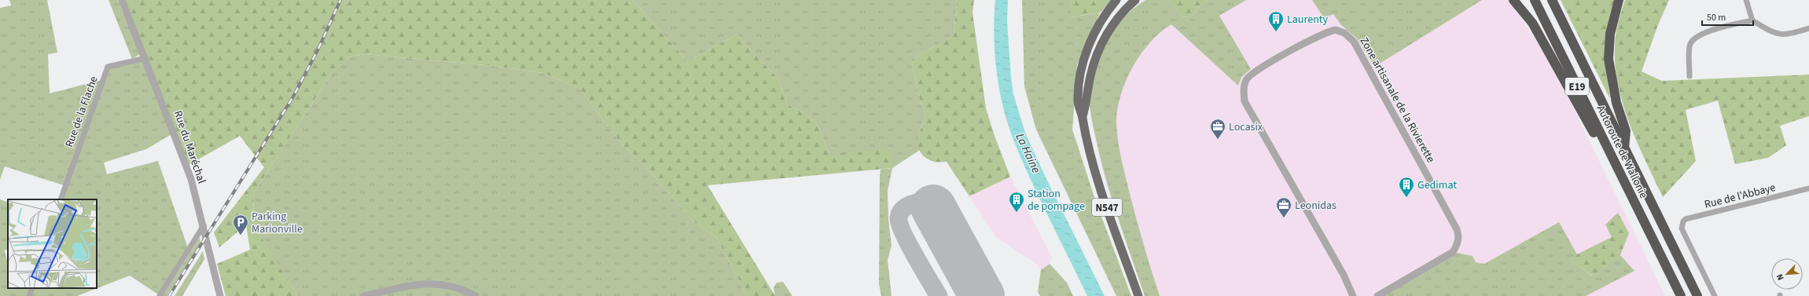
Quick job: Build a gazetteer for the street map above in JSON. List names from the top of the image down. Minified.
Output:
{"streets":{"highway":["E19","Autoroute de Wallonie"],"main road":["N547"],"street":["Zone artisanale de la Rivierette","Rue de la Flache","Rue du Maréchal","Rue de l'Abbaye"]},"crossings":[["Rue de la Flache","Rue du Maréchal"]],"water":["La Haine"],"places":{"building":["Laurenty","Gedimat","Station de pompage"],"office":["Locasix","Leonidas"],"parking":["Parking Marionville"]},"scale_bar":"50 m","north":"bottom left"}
